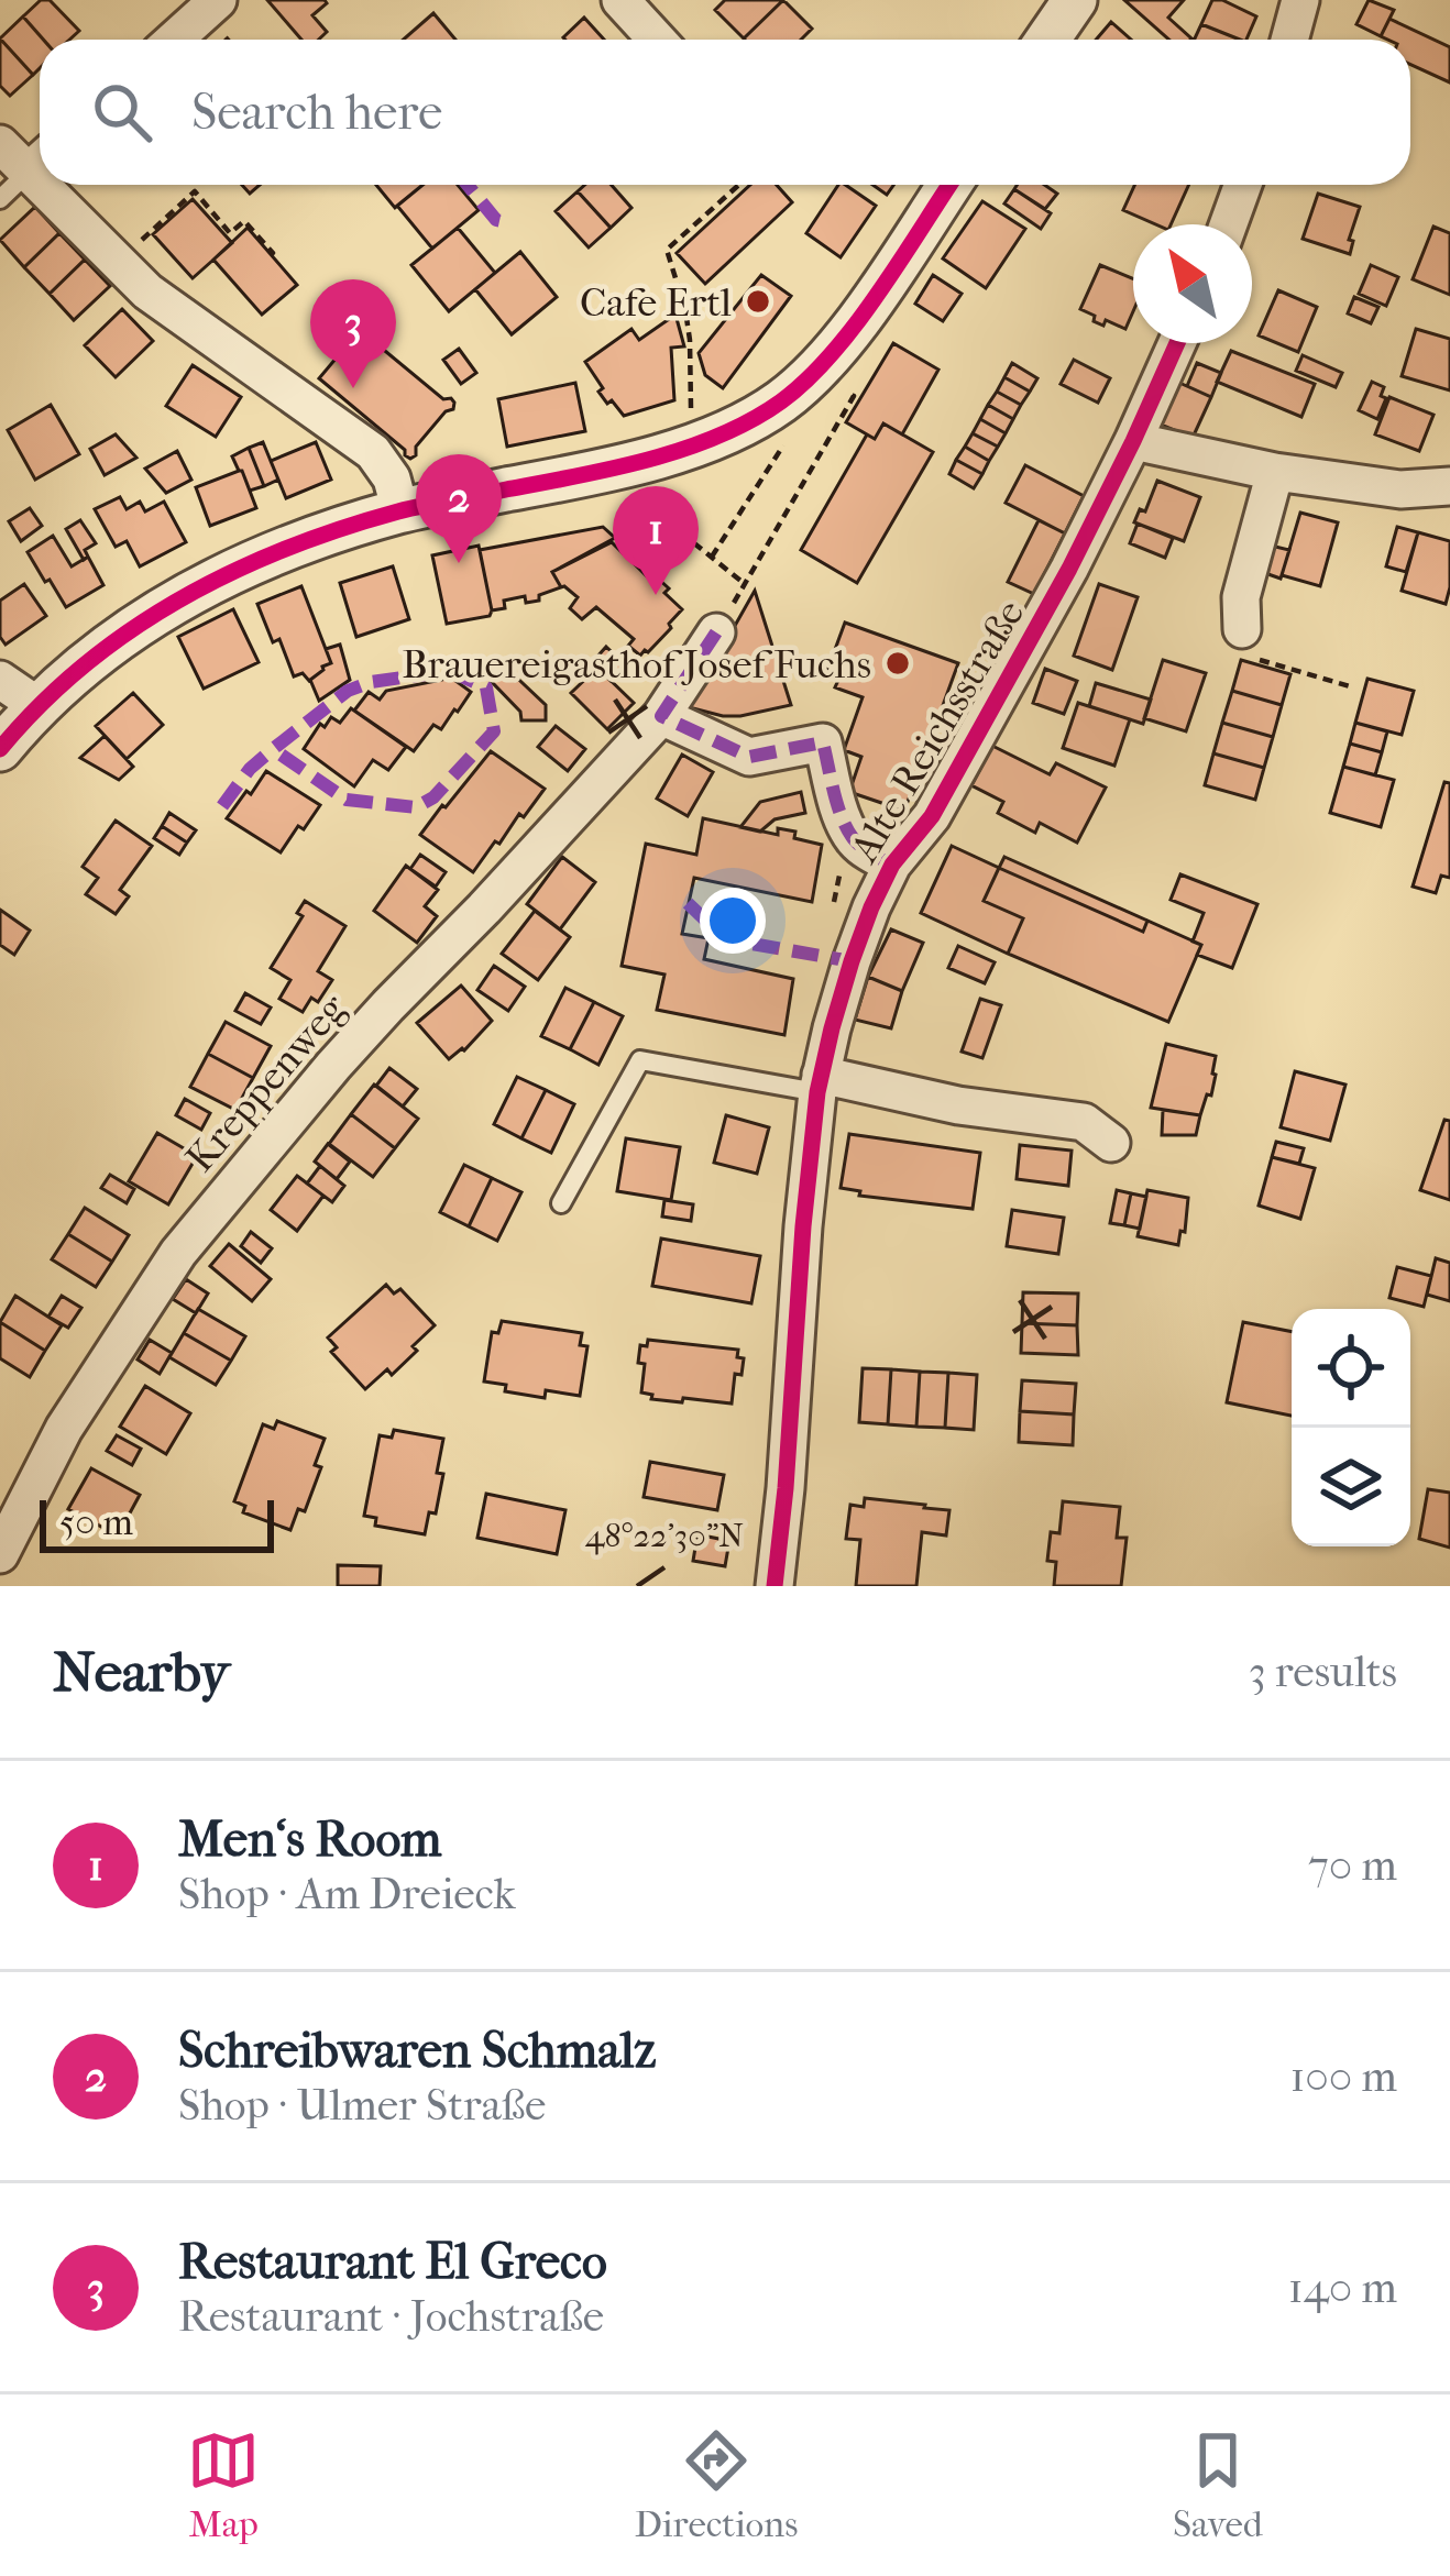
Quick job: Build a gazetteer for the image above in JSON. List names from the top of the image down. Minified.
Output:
{"streets":{"street":["Alte Reichsstraße","Kreppenweg"]},"places":["Cafe Ertl","Brauereigasthof Josef Fuchs"],"scale_bar":"50 m","north":"top left","page":{"search":"Search here","pins":["3","2","1"],"scale":"50 m","heading":["Nearby","3 results"],"list":[{"mark":"1","name":"Men‘s Room","note":"Shop · Am Dreieck","value":"70 m"},{"mark":"2","name":"Schreibwaren Schmalz","note":"Shop · Ulmer Straße","value":"100 m"},{"mark":"3","name":"Restaurant El Greco","note":"Restaurant · Jochstraße","value":"140 m"}],"nav":["Map","Directions","Saved"]},"coordinates":["48°22'30\"N"]}
